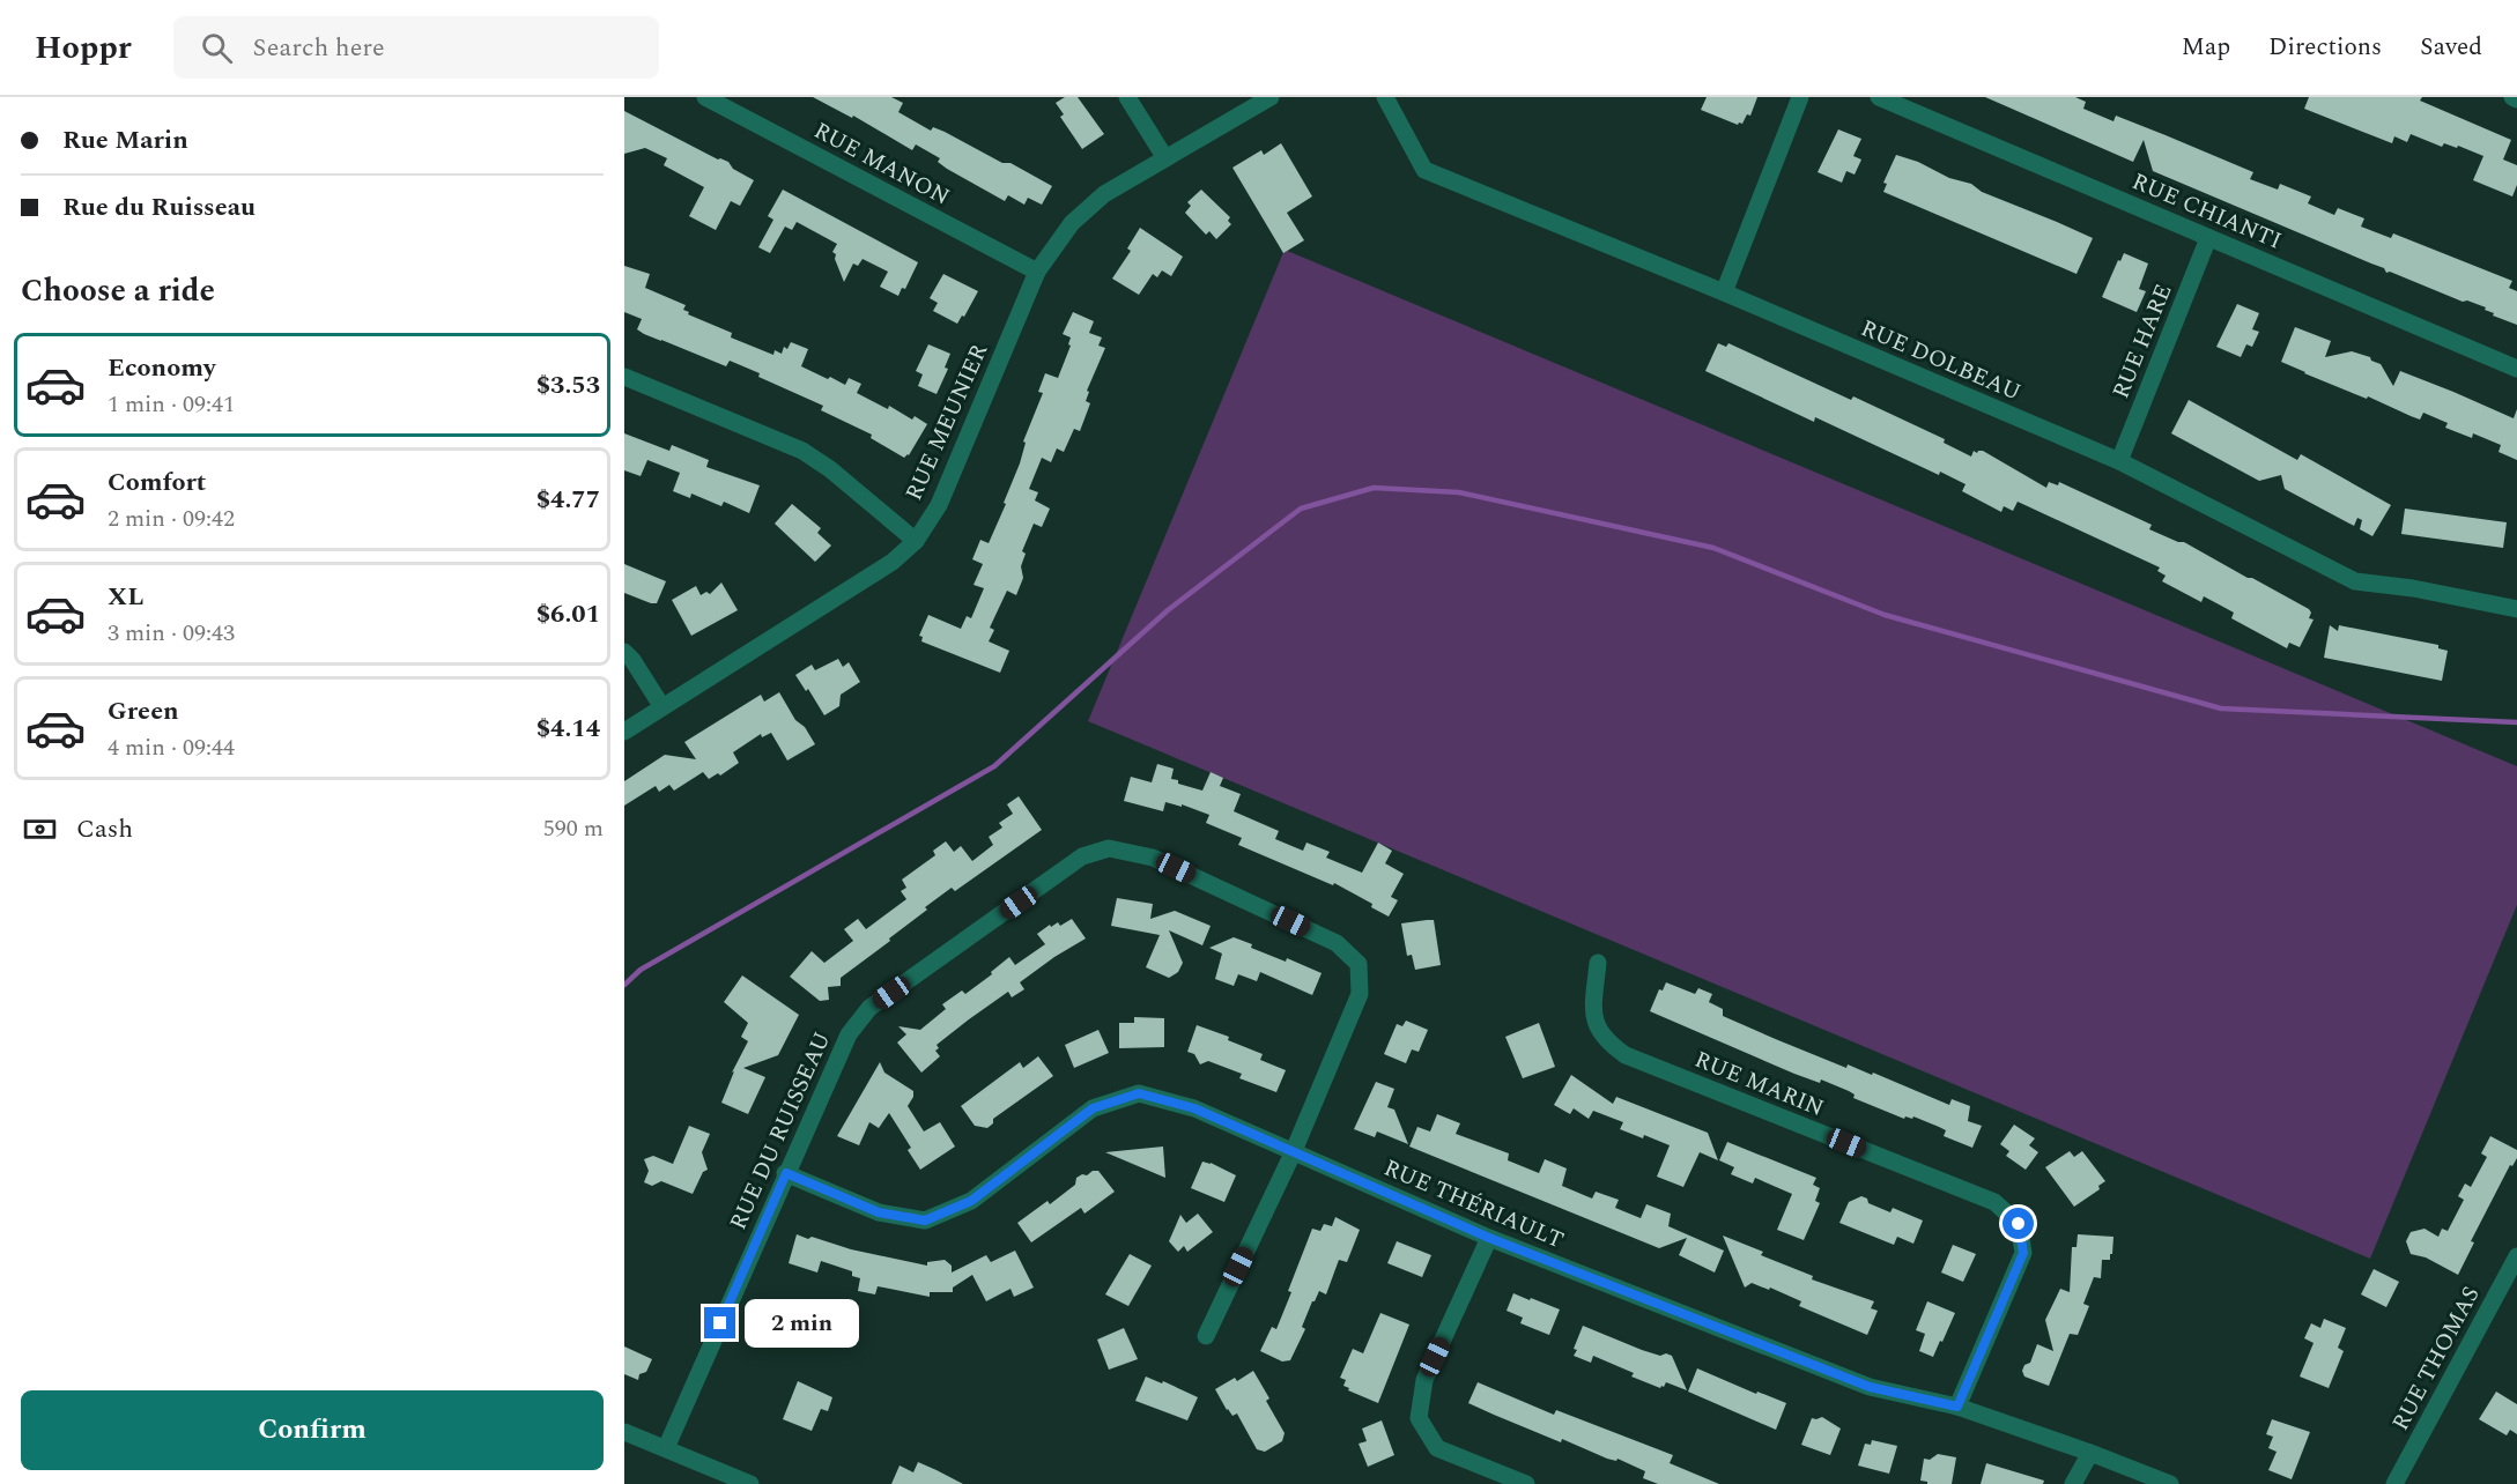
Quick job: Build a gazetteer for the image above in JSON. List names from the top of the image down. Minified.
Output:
{"streets":{"street":["RUE MANON","RUE CHIANTI","RUE HARE","RUE DOLBEAU","RUE MEUNIER","RUE MARIN","RUE DU RUISSEAU","RUE THÉRIAULT","RUE THOMAS"]},"crossings":[["RUE MANON","RUE MEUNIER"],["RUE CHIANTI","RUE HARE"],["RUE HARE","RUE DOLBEAU"],["RUE MARIN","RUE THÉRIAULT"],["RUE DU RUISSEAU","RUE THÉRIAULT"]],"page":{"header":"Hoppr","search":"Search here","nav":["Map","Directions","Saved"],"banner":["Rue Marin","Rue du Ruisseau"],"heading":"Choose a ride","list":[{"name":"Economy","note":"1 min · 09:41","value":"$3.53"},{"name":"Comfort","note":"2 min · 09:42","value":"$4.77"},{"name":"XL","note":"3 min · 09:43","value":"$6.01"},{"name":"Green","note":"4 min · 09:44","value":"$4.14"}],"pay":["Cash","590 m"],"bubble":"2 min","buttons":"Confirm"}}
